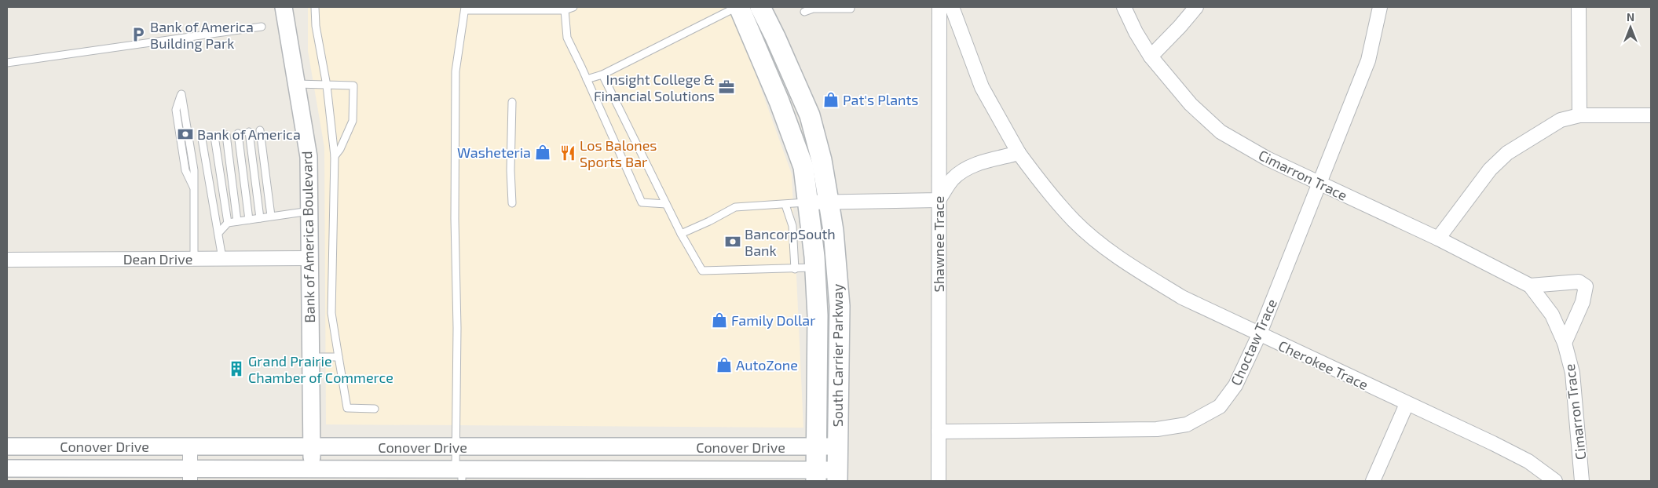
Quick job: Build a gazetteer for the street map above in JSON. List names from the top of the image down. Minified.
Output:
{"streets":{"main road":["South Carrier Parkway"],"street":["Cimarron Trace","Bank of America Boulevard","Shawnee Trace","Dean Drive","Choctaw Trace","Cherokee Trace","Conover Drive"]},"crossings":[["Cimarron Trace","Choctaw Trace"],["Bank of America Boulevard","Dean Drive"],["Bank of America Boulevard","Conover Drive"],["Shawnee Trace","Choctaw Trace"],["Choctaw Trace","Cherokee Trace"],["South Carrier Parkway","Conover Drive"]],"places":{"parking":["Bank of America Building Park"],"office":["Insight College & Financial Solutions"],"shop":["Pat's Plants","Washeteria","Family Dollar","AutoZone"],"bank":["Bank of America","BancorpSouth Bank"],"restaurant":["Los Balones Sports Bar"],"building":["Grand Prairie Chamber of Commerce"]},"north":"top"}
